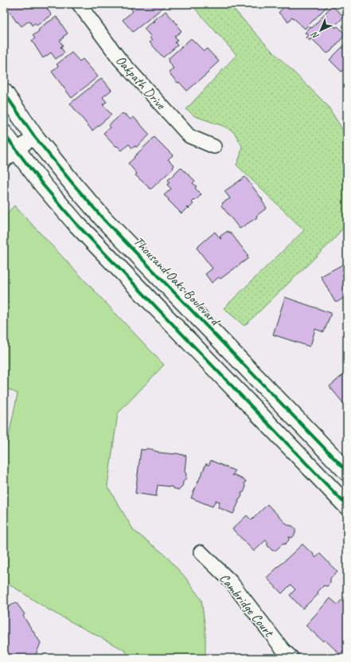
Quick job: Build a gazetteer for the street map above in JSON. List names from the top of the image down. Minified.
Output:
{"streets":{"main road":["Thousand Oaks Boulevard"],"street":["Oakpath Drive","Cambridge Court"]},"north":"bottom left"}
